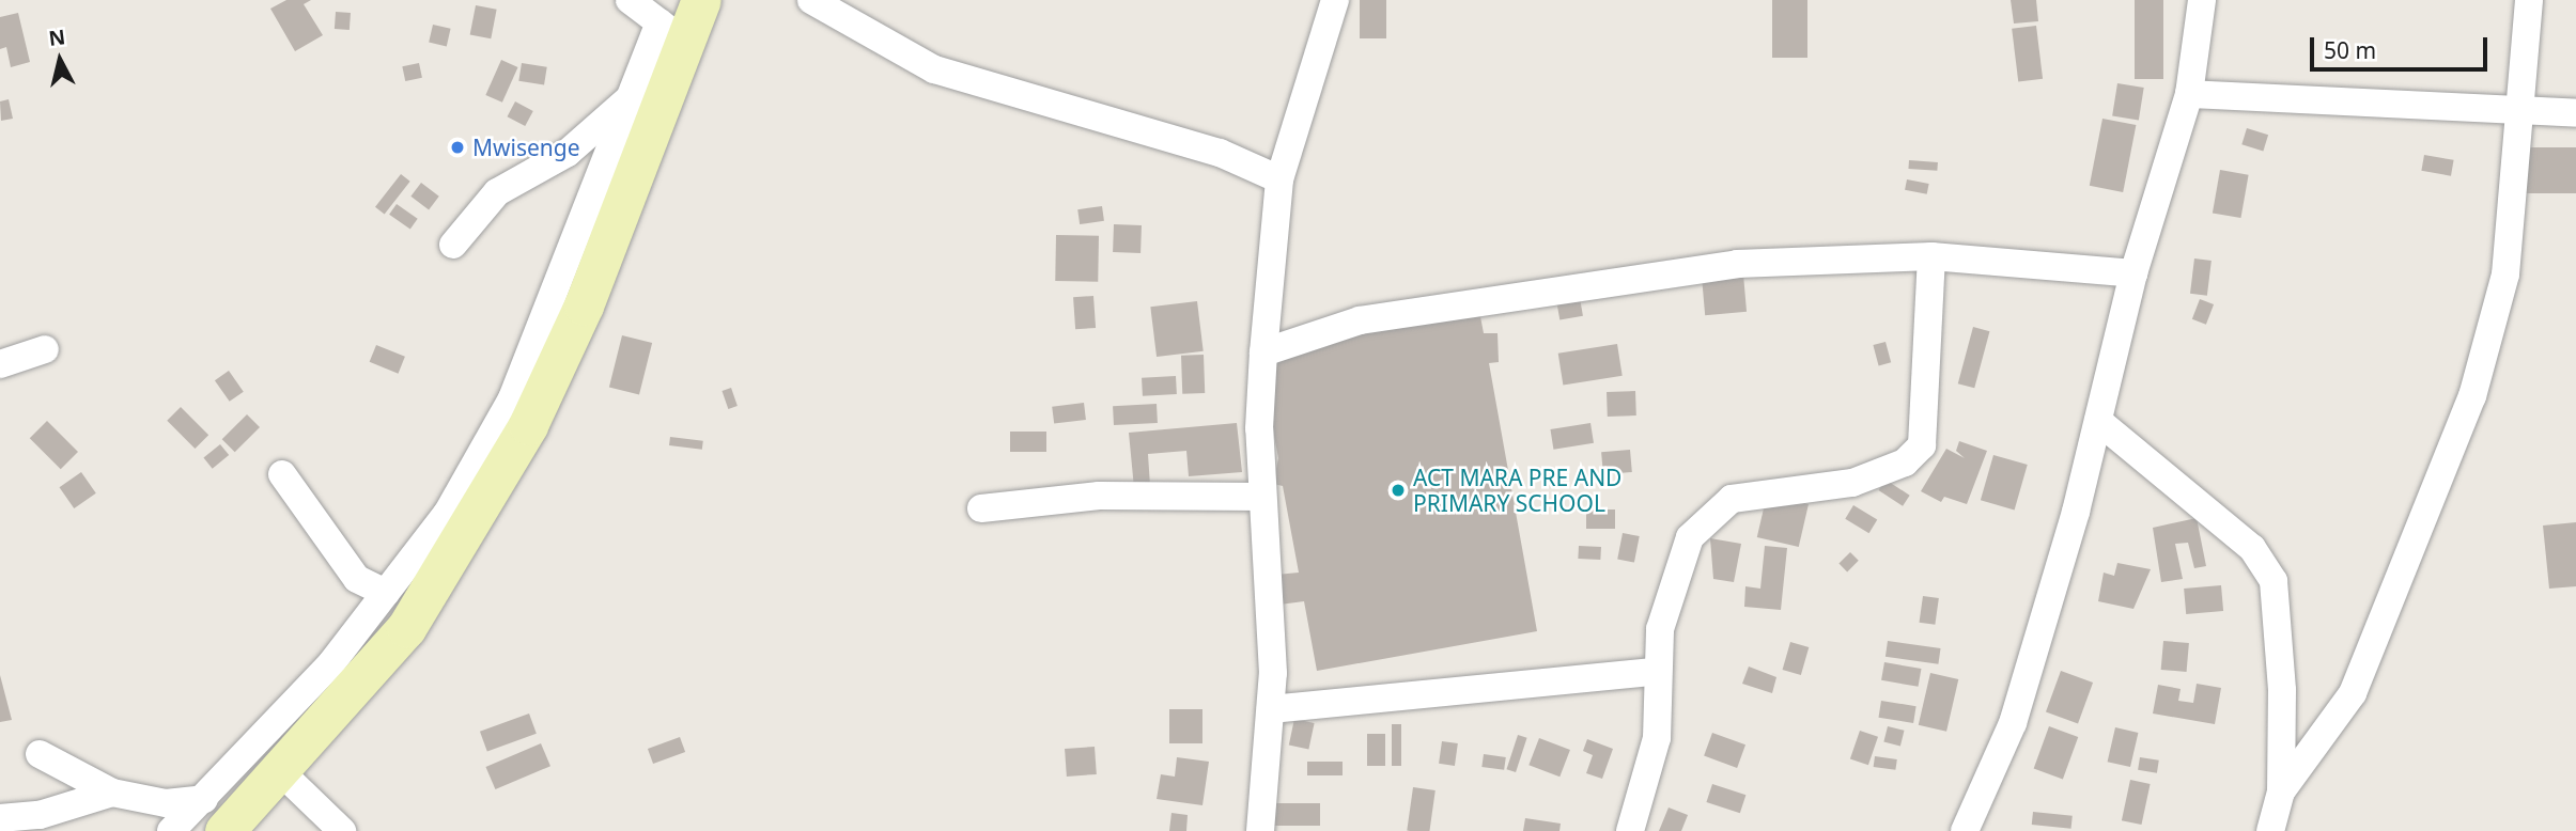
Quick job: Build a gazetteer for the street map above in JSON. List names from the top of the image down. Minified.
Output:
{"places":["Mwisenge","ACT MARA PRE AND PRIMARY SCHOOL"],"scale_bar":"50 m","north":"top"}
